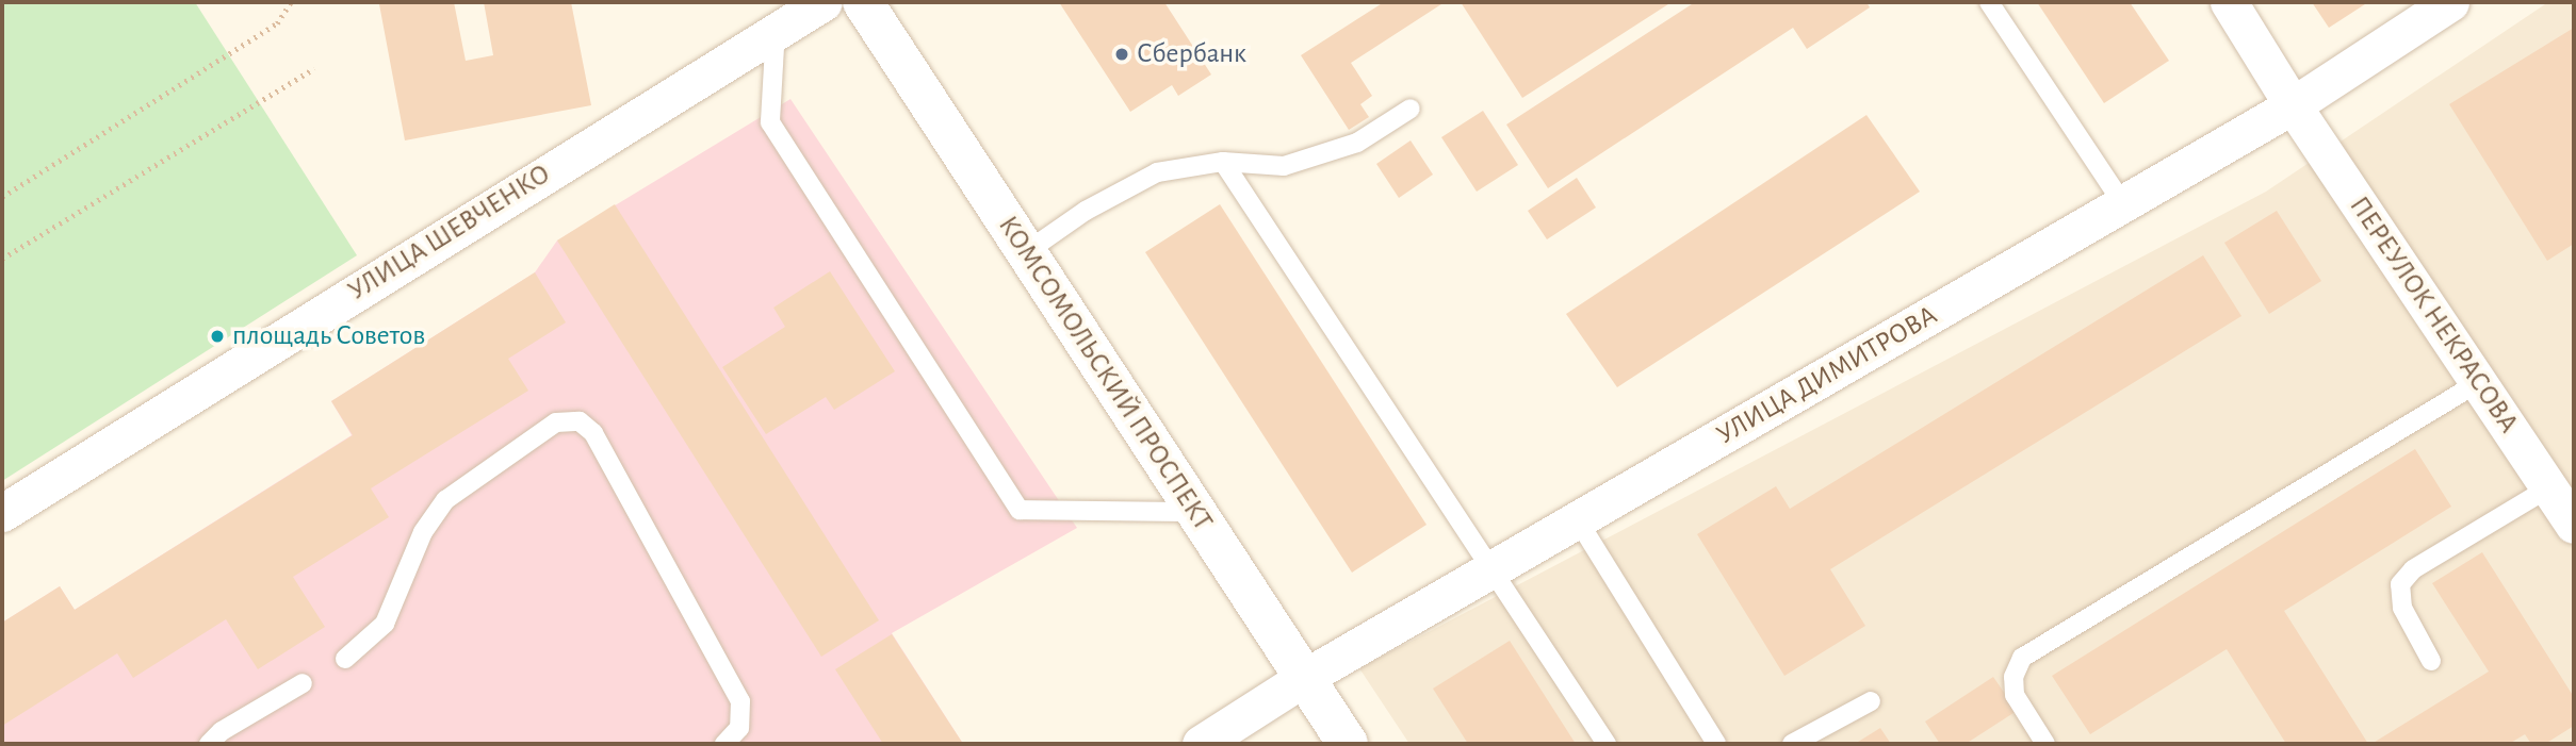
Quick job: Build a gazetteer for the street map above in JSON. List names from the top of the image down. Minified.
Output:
{"streets":{"main road":["КОМСОМОЛЬСКИЙ ПРОСПЕКТ"],"street":["УЛИЦА ШЕВЧЕНКО","ПЕРЕУЛОК НЕКРАСОВА","УЛИЦА ДИМИТРОВА"]},"crossings":[["ПЕРЕУЛОК НЕКРАСОВА","УЛИЦА ДИМИТРОВА"],["КОМСОМОЛЬСКИЙ ПРОСПЕКТ","УЛИЦА ДИМИТРОВА"]],"places":["Сбербанк","площадь Советов"]}
